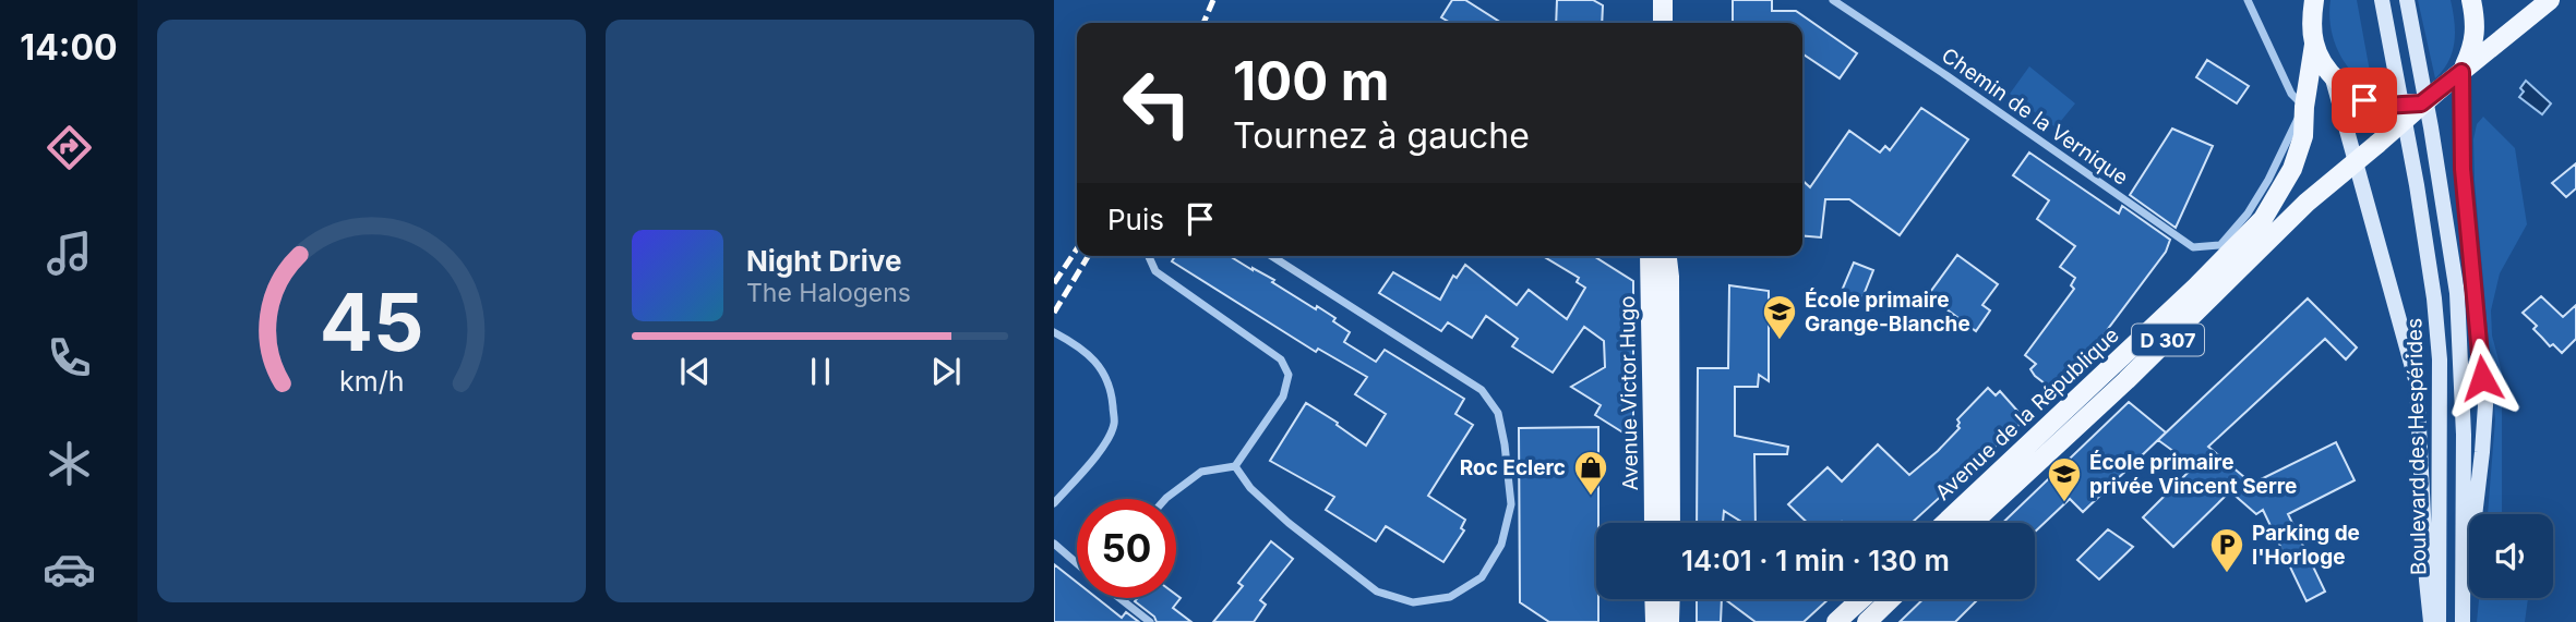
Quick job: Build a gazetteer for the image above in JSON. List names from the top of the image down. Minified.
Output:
{"streets":{"main road":["D 307","Avenue Victor Hugo","Avenue de la République","Boulevard des Hespérides"],"street":["Chemin de la Vernique"]},"crossings":[["Chemin de la Vernique","Avenue de la République"]],"places":{"school or university":["École primaire Grange-Blanche","École primaire privée Vincent Serre"],"shop":["Roc Eclerc"],"parking":["Parking de l'Horloge"]},"page":{"tabs":"14:00","turn":["100 m","Tournez à gauche"],"then":"Puis","song":["Night Drive","The Halogens"],"limit":"50","trip":"14:01 · 1 min · 130 m","gauge":["45","km/h"]}}
